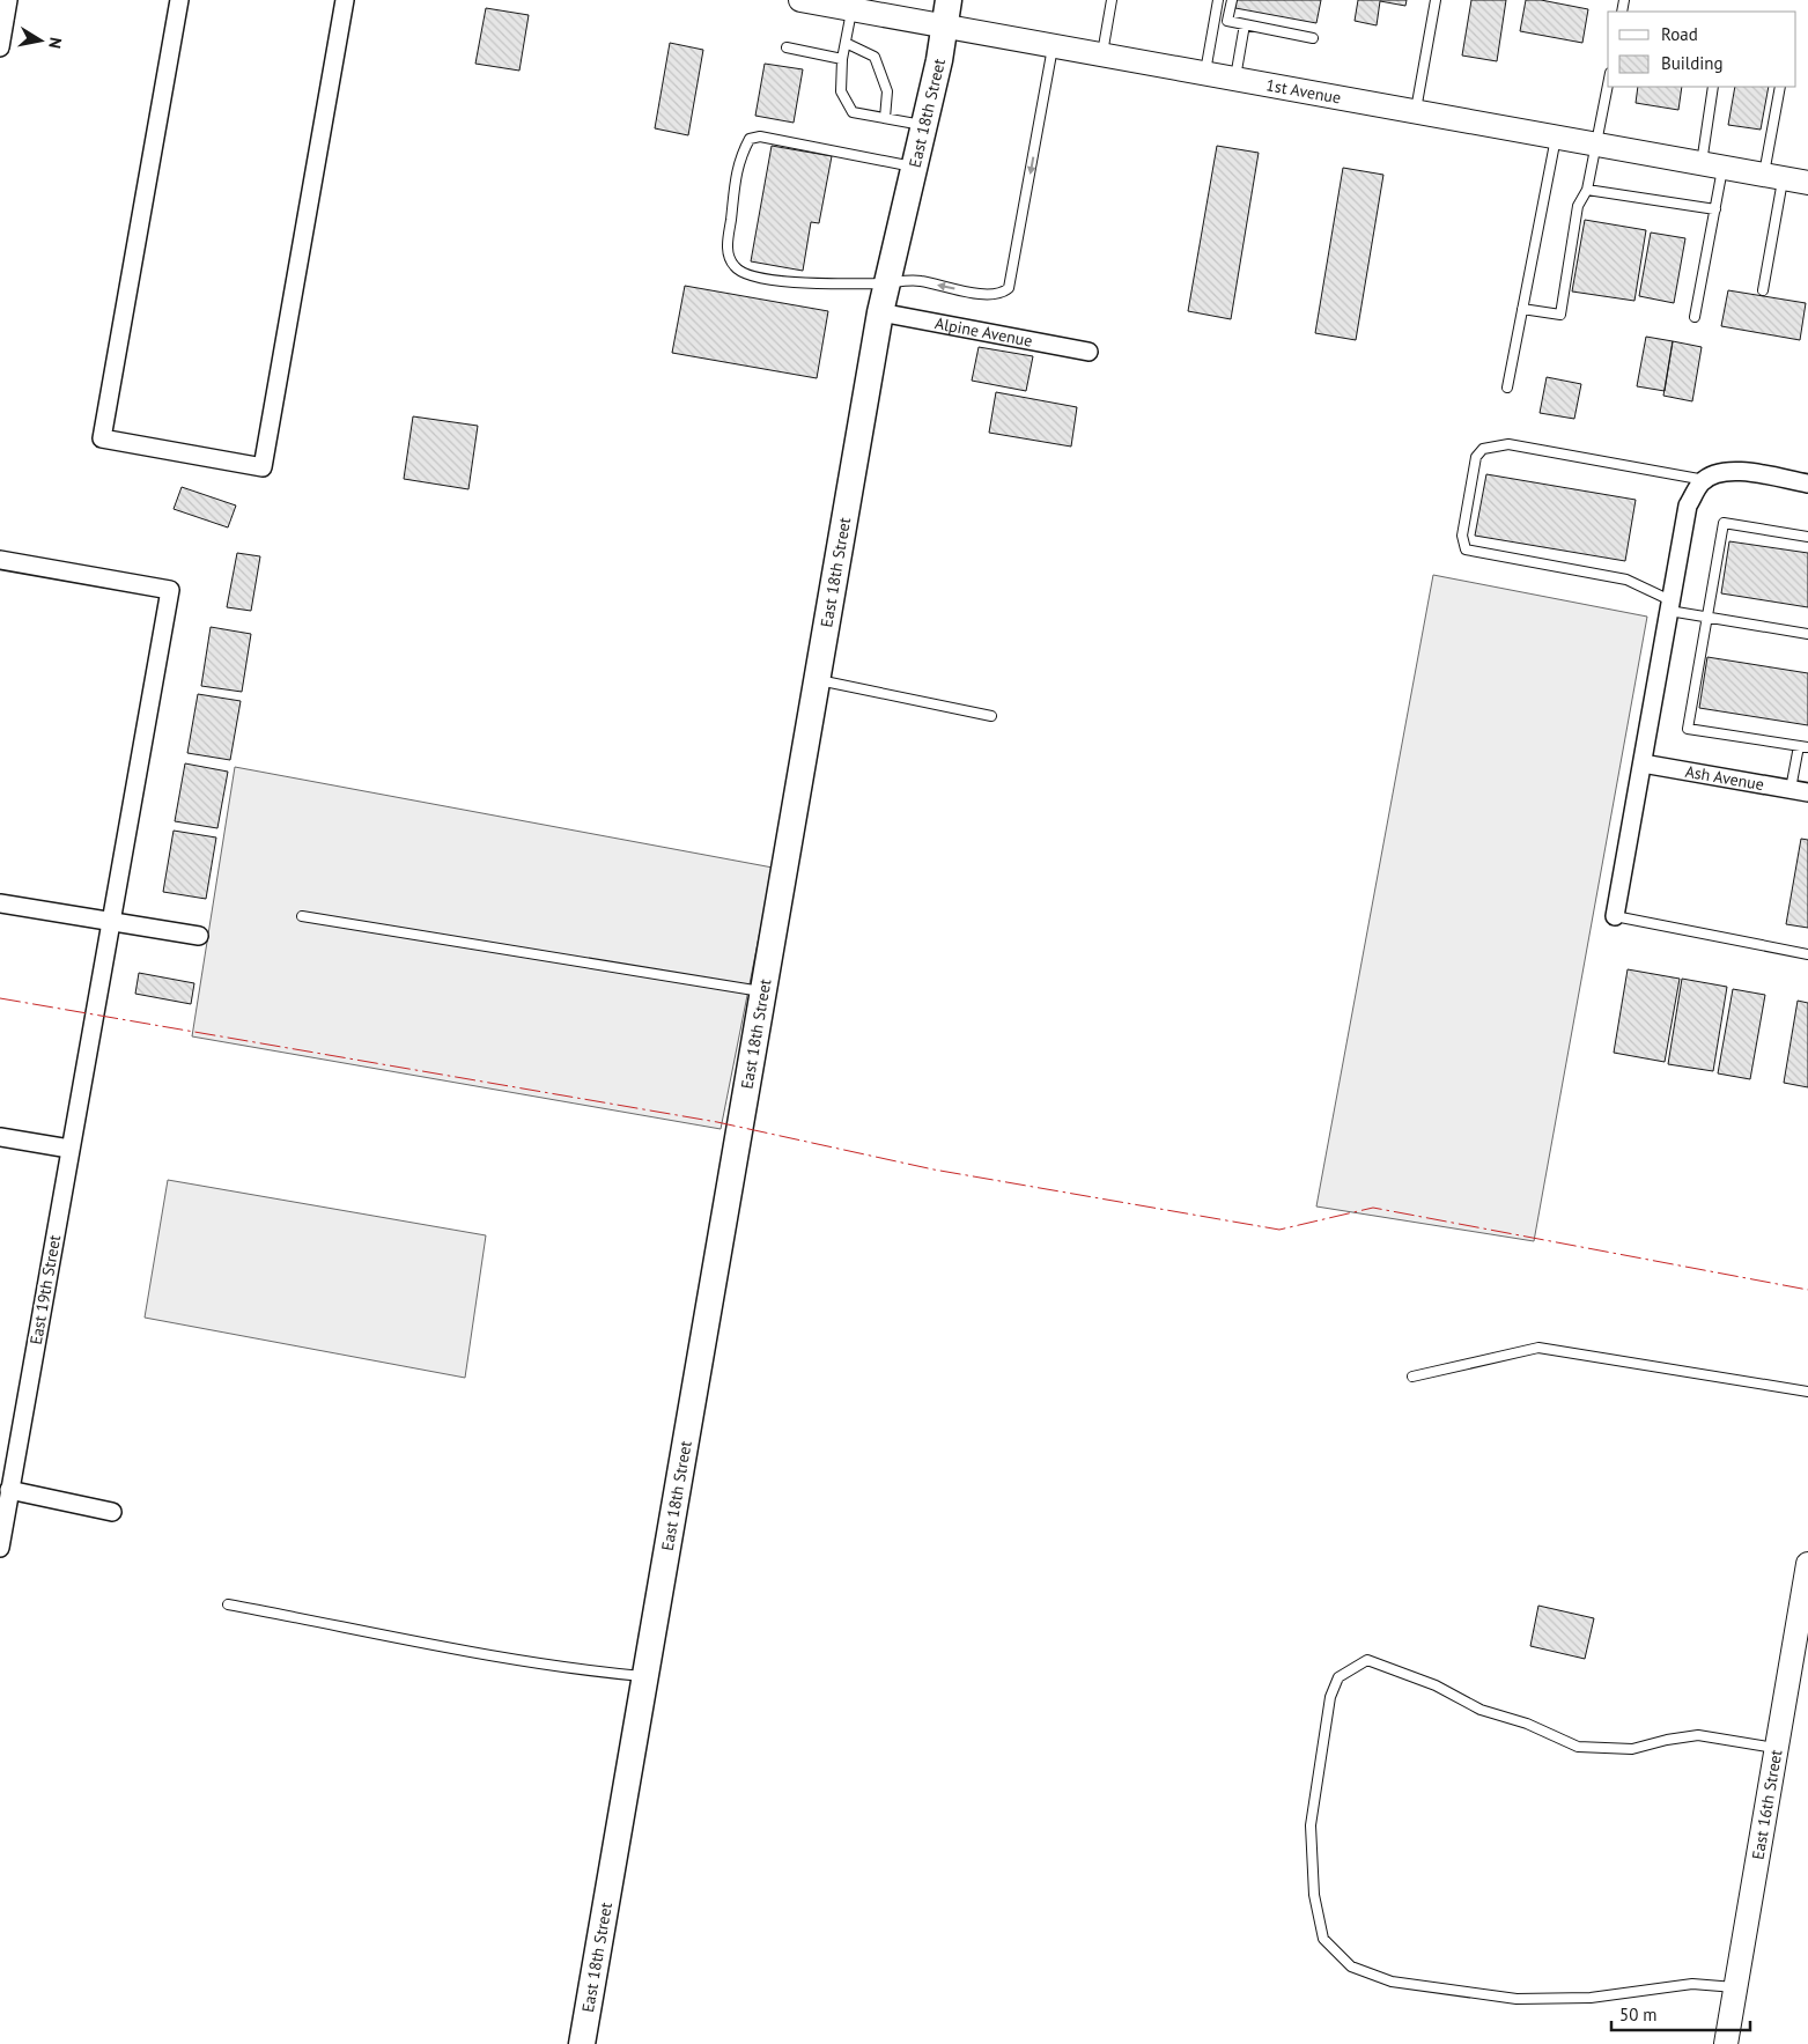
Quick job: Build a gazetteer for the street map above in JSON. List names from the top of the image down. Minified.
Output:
{"streets":{"main road":["1st Avenue","East 18th Street","East 16th Street"],"street":["Alpine Avenue","Ash Avenue","East 19th Street"]},"crossings":[["1st Avenue","East 18th Street"],["East 18th Street","Alpine Avenue"]],"legend":["Road","Building"],"scale_bar":"50 m","north":"right"}
